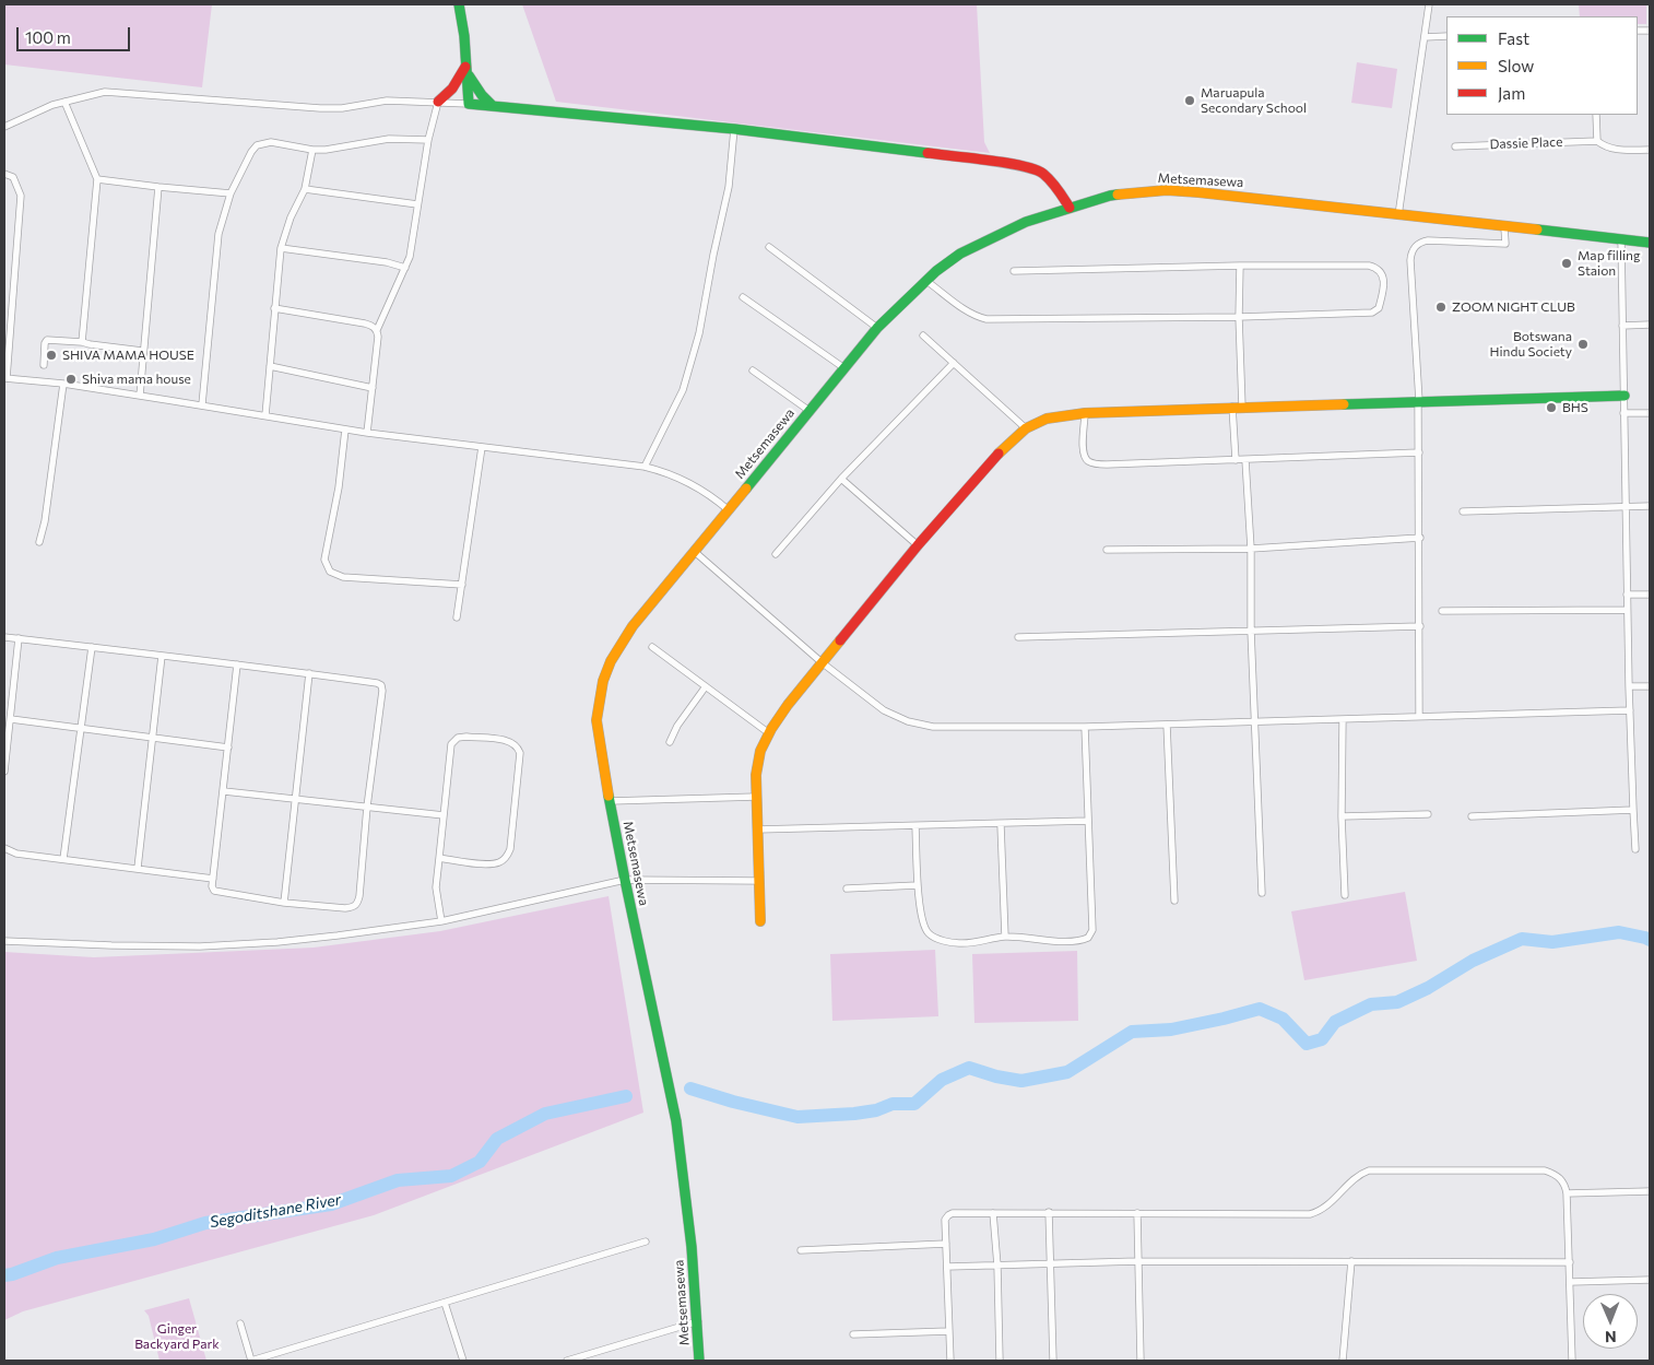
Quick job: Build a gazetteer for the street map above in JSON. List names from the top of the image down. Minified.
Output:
{"streets":{"street":["Dassie Place","Metsemasewa"]},"water":["Segoditshane River"],"parks":["Ginger Backyard Park"],"places":["Maruapula Secondary School","Map filling Staion","ZOOM NIGHT CLUB","Botswana Hindu Society","SHIVA MAMA HOUSE","Shiva mama house","BHS"],"legend":["Fast","Slow","Jam"],"scale_bar":"100 m","north":"bottom"}
